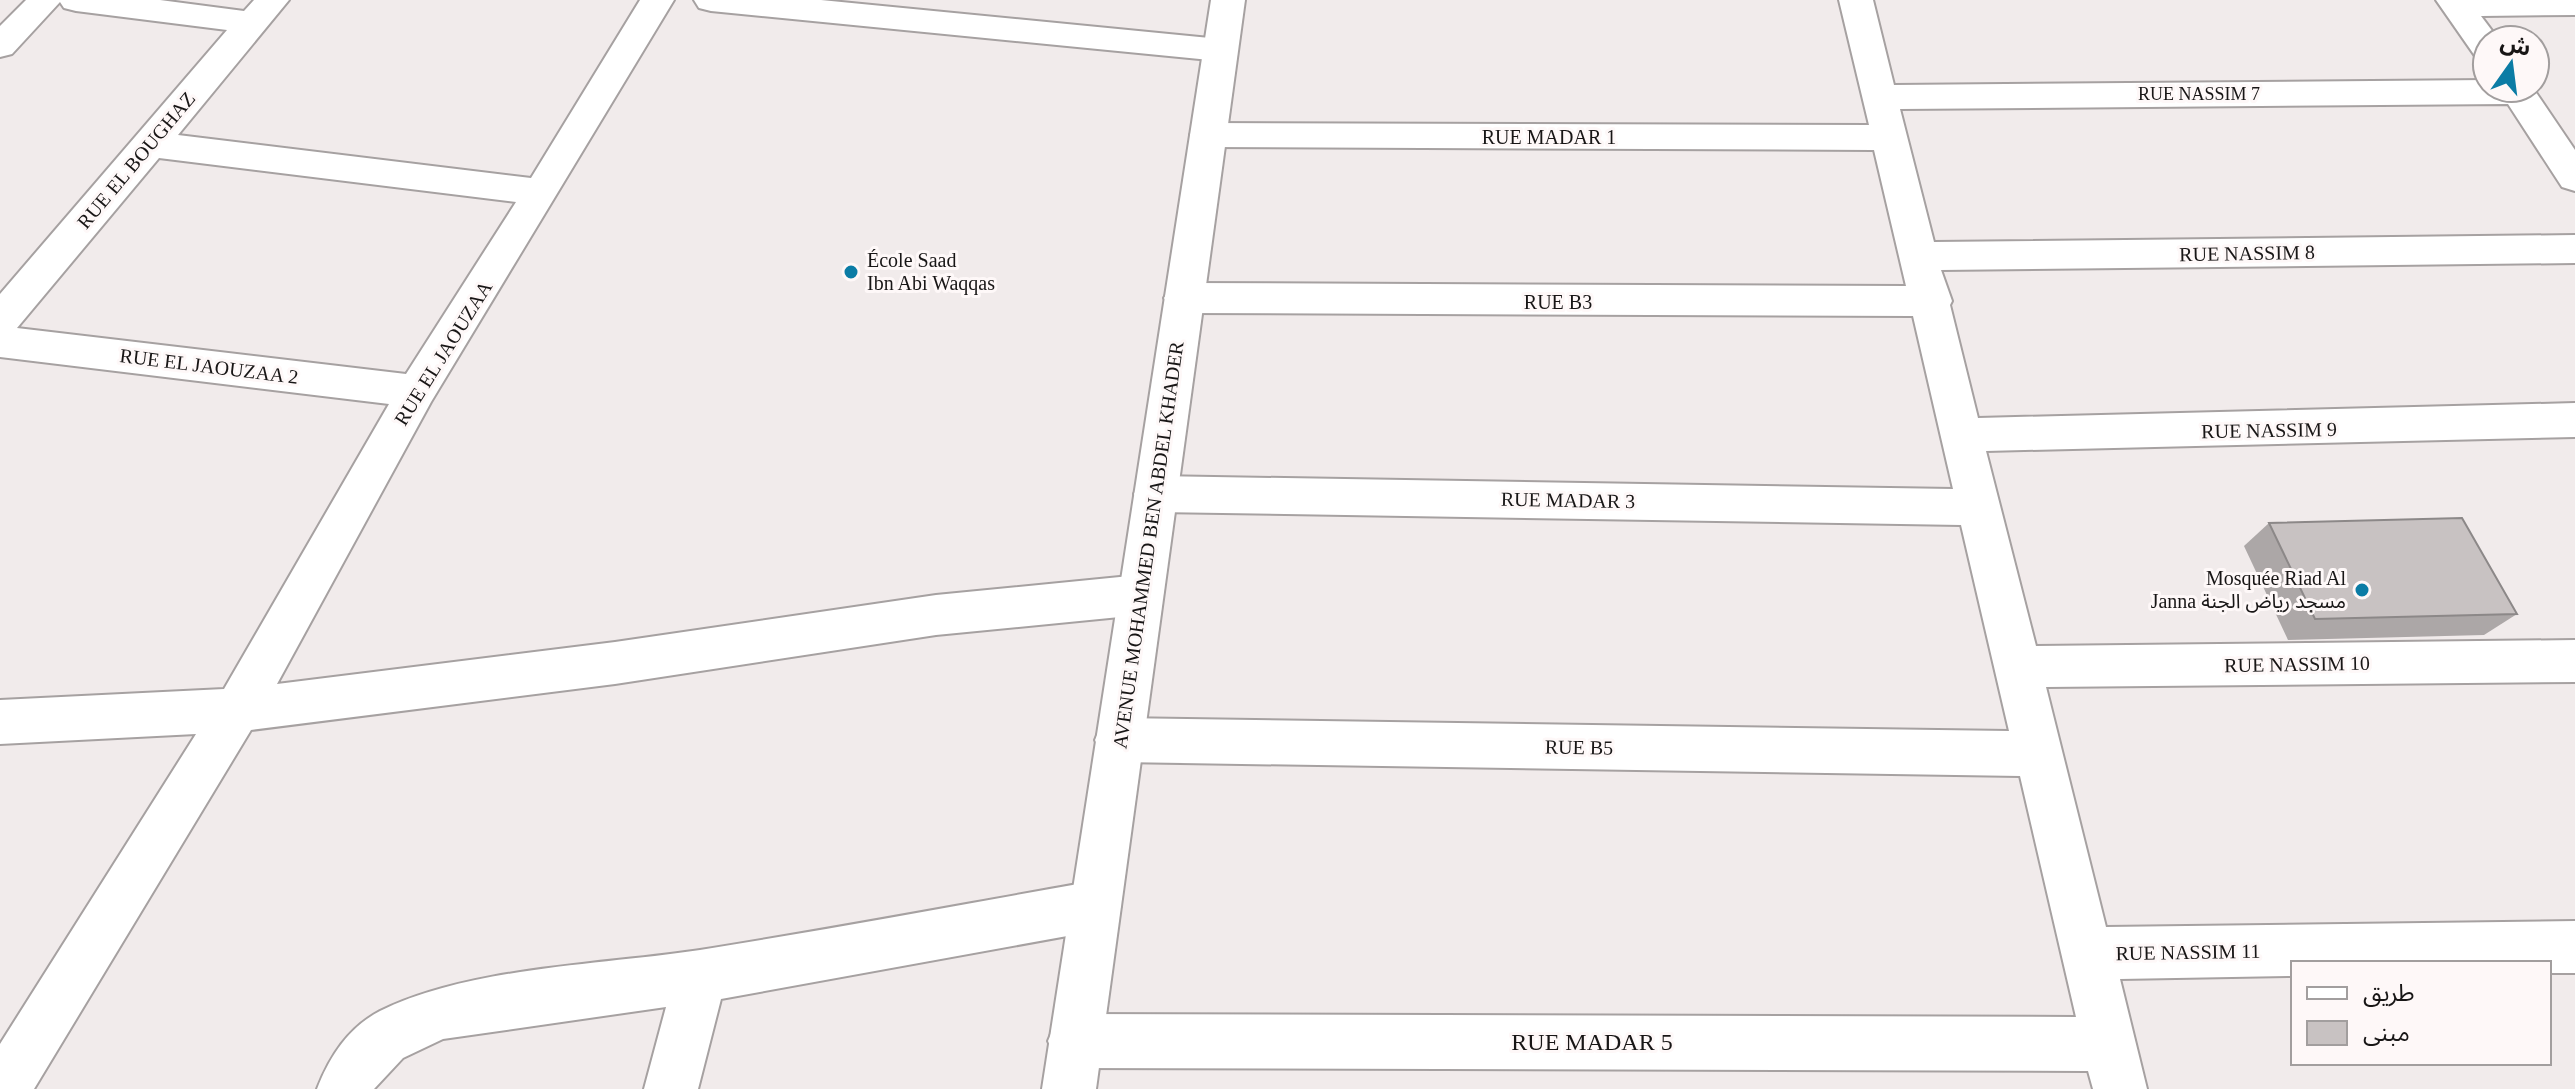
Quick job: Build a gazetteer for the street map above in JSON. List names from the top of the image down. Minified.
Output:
{"streets":{"street":["RUE NASSIM 7","RUE MADAR 1","RUE EL BOUGHAZ","RUE NASSIM 8","RUE B3","RUE EL JAOUZAA","RUE EL JAOUZAA 2","RUE NASSIM 9","RUE MADAR 3","AVENUE MOHAMMED BEN ABDEL KHADER","RUE NASSIM 10","RUE B5","RUE NASSIM 11","RUE MADAR 5"]},"crossings":[["RUE MADAR 1","AVENUE MOHAMMED BEN ABDEL KHADER"],["RUE B3","AVENUE MOHAMMED BEN ABDEL KHADER"],["RUE EL JAOUZAA","RUE EL JAOUZAA 2"],["RUE MADAR 3","AVENUE MOHAMMED BEN ABDEL KHADER"],["AVENUE MOHAMMED BEN ABDEL KHADER","RUE B5"],["AVENUE MOHAMMED BEN ABDEL KHADER","RUE MADAR 5"]],"places":["École Saad Ibn Abi Waqqas","Mosquée Riad Al Janna مسجد رياض الجنة"],"legend":["طريق","مبنى"],"north":"top"}
